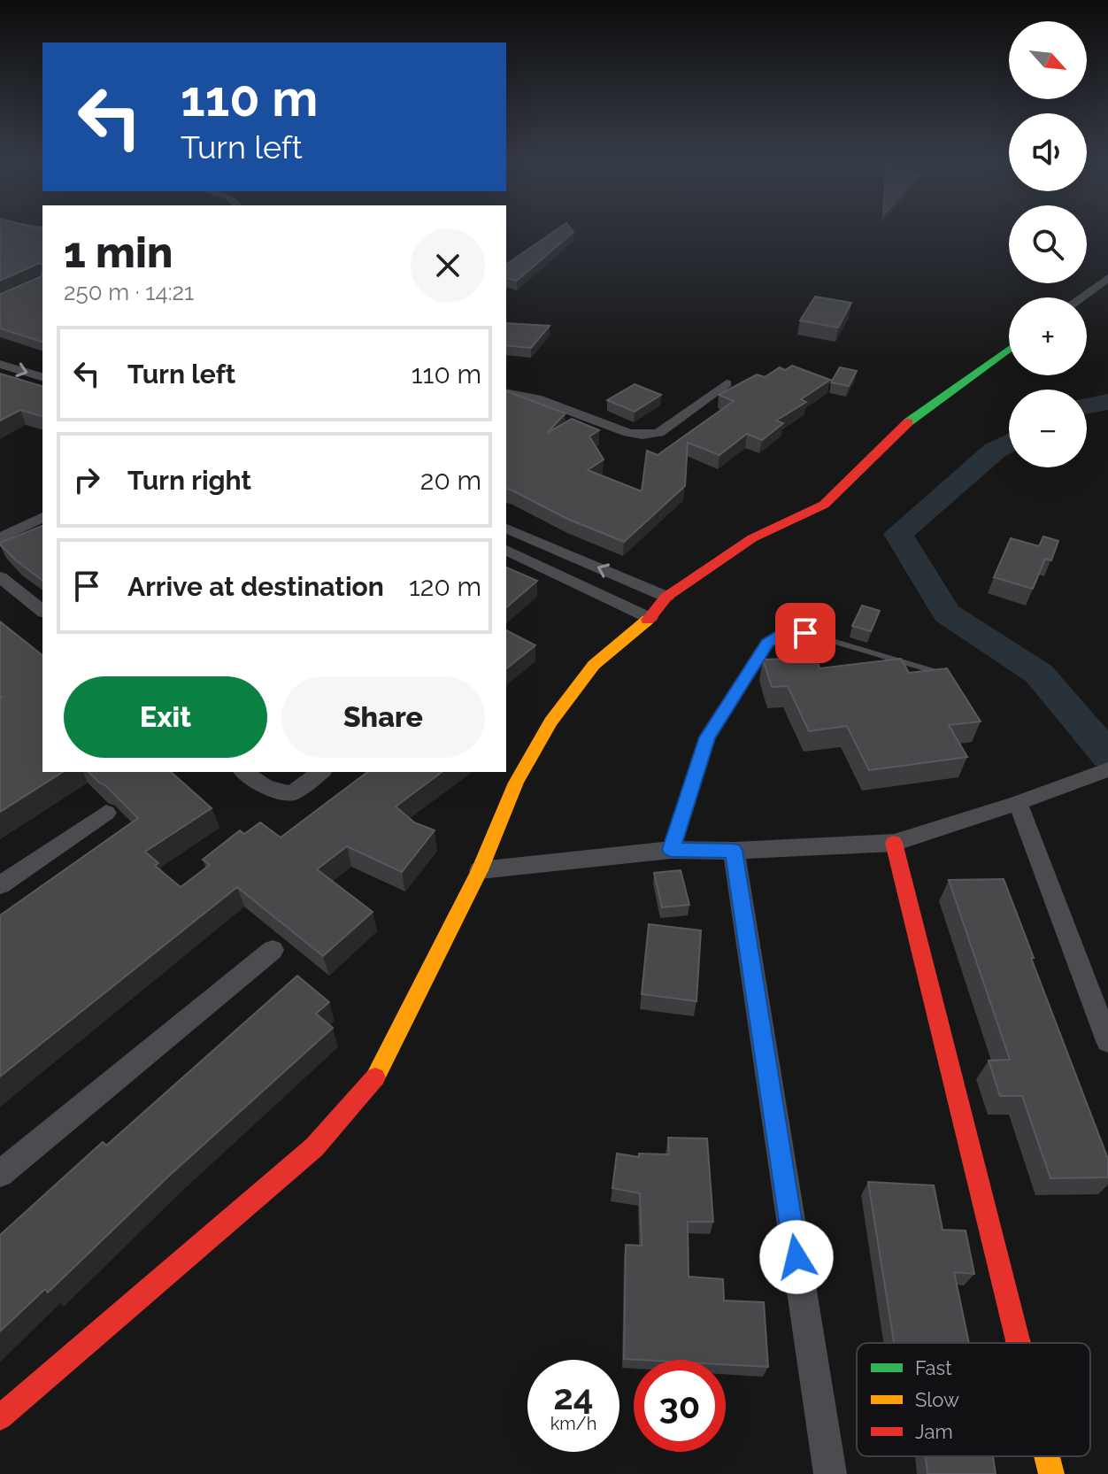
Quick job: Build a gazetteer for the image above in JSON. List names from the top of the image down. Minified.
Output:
{"legend":["Fast","Slow","Jam"],"north":"bottom right","page":{"map_buttons":["+","−"],"turn":["110 m","Turn left"],"heading":["1 min","250 m · 14:21"],"list":[{"name":"Turn left","value":"110 m"},{"name":"Turn right","value":"20 m"},{"name":"Arrive at destination","value":"120 m"}],"buttons":["Exit","Share"],"speed":"24 km/h","limit":"30"}}
